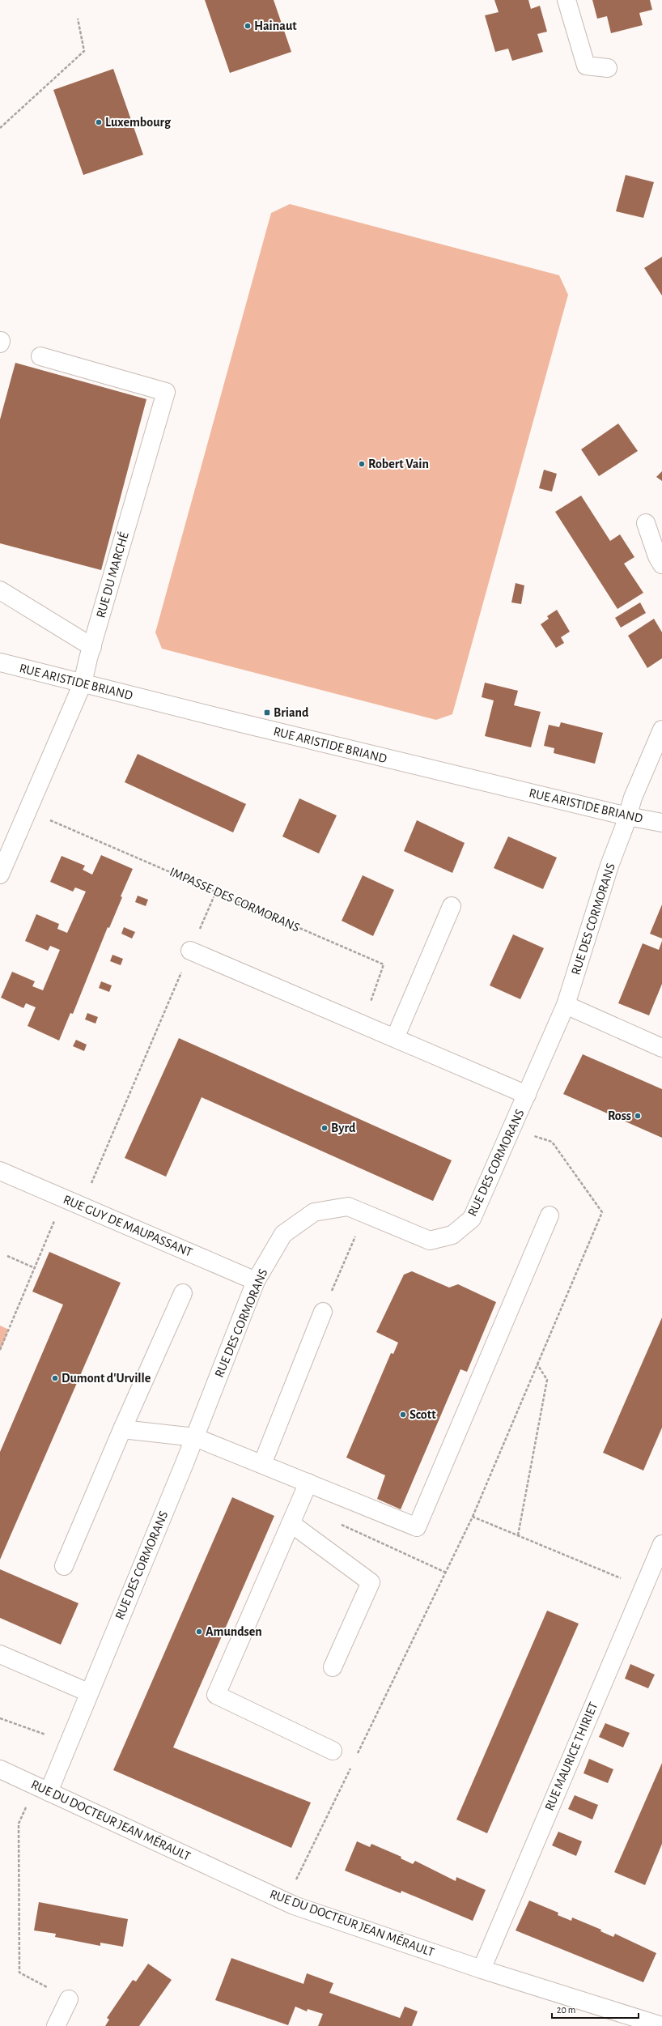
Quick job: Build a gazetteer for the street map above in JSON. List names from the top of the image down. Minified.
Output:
{"streets":{"street":["RUE DU MARCHÉ","RUE ARISTIDE BRIAND","RUE DES CORMORANS","RUE GUY DE MAUPASSANT","RUE MAURICE THIRIET","RUE DU DOCTEUR JEAN MÉRAULT"],"path":["IMPASSE DES CORMORANS"]},"crossings":[["RUE DU MARCHÉ","RUE ARISTIDE BRIAND"],["RUE DU MARCHÉ","IMPASSE DES CORMORANS"],["RUE ARISTIDE BRIAND","RUE DES CORMORANS"],["RUE DES CORMORANS","RUE GUY DE MAUPASSANT"],["RUE DES CORMORANS","RUE DU DOCTEUR JEAN MÉRAULT"],["RUE MAURICE THIRIET","RUE DU DOCTEUR JEAN MÉRAULT"]],"places":{"other":["Hainaut","Luxembourg","Robert Vain","Ross","Byrd","Dumont d'Urville","Scott","Amundsen"],"transit":["Briand"]},"scale_bar":"20 m"}
